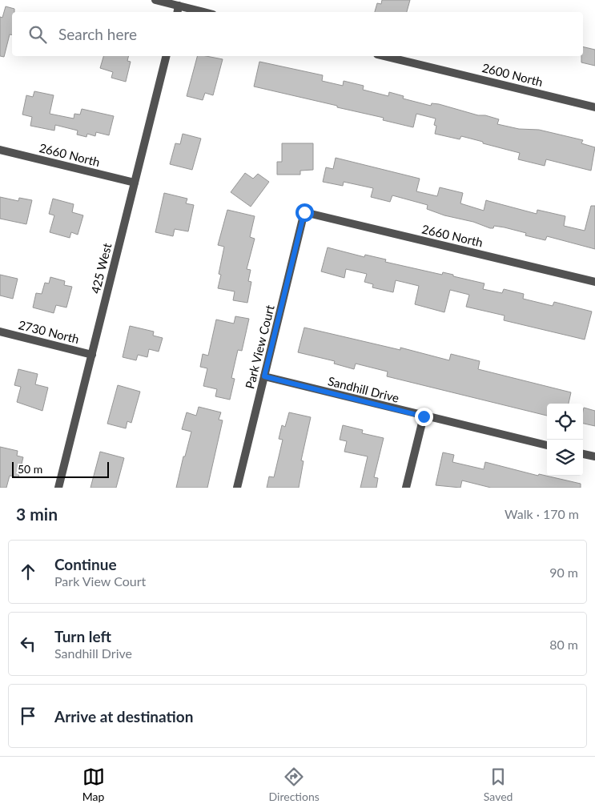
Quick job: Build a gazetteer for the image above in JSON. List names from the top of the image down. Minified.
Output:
{"streets":{"street":["2600 North","2660 North","425 West","2730 North","Park View Court","Sandhill Drive"]},"crossings":[["2660 North","425 West"],["2660 North","Park View Court"],["425 West","2730 North"],["Park View Court","Sandhill Drive"]],"scale_bar":"50 m","page":{"search":"Search here","scale":"50 m","heading":["3 min","Walk · 170 m"],"list":[["Continue","Park View Court","90 m"],["Turn left","Sandhill Drive","80 m"],"Arrive at destination"],"nav":["Map","Directions","Saved"]}}
